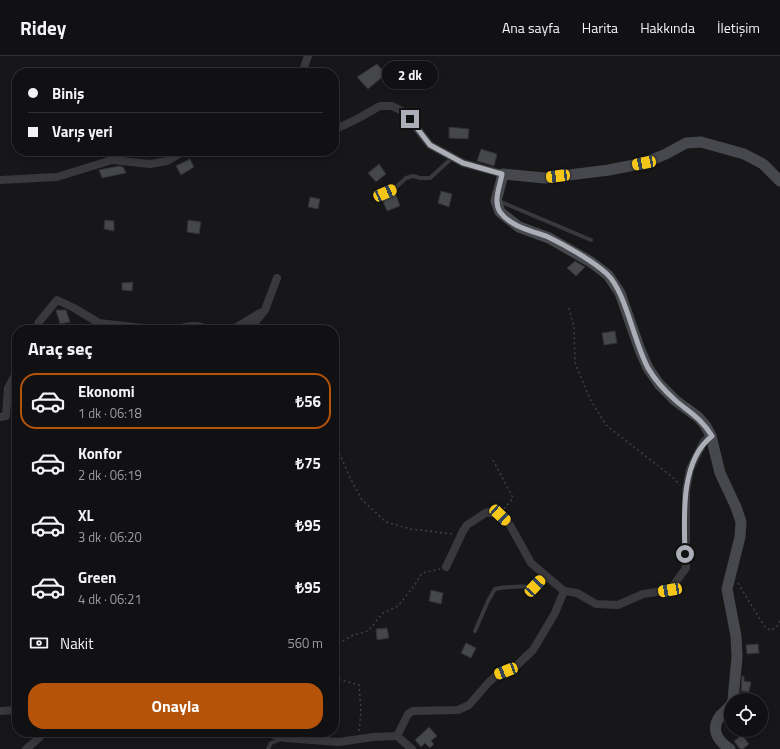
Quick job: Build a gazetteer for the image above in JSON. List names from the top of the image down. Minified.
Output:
{"page":{"header":"Ridey","nav":["Ana sayfa","Harita","Hakkında","İletişim"],"bubble":"2 dk","banner":["Biniş","Varış yeri"],"heading":"Araç seç","list":[{"name":"Ekonomi","note":"1 dk · 06:18","value":"₺56"},{"name":"Konfor","note":"2 dk · 06:19","value":"₺75"},{"name":"XL","note":"3 dk · 06:20","value":"₺95"},{"name":"Green","note":"4 dk · 06:21","value":"₺95"}],"pay":["Nakit","560 m"],"buttons":"Onayla"}}
